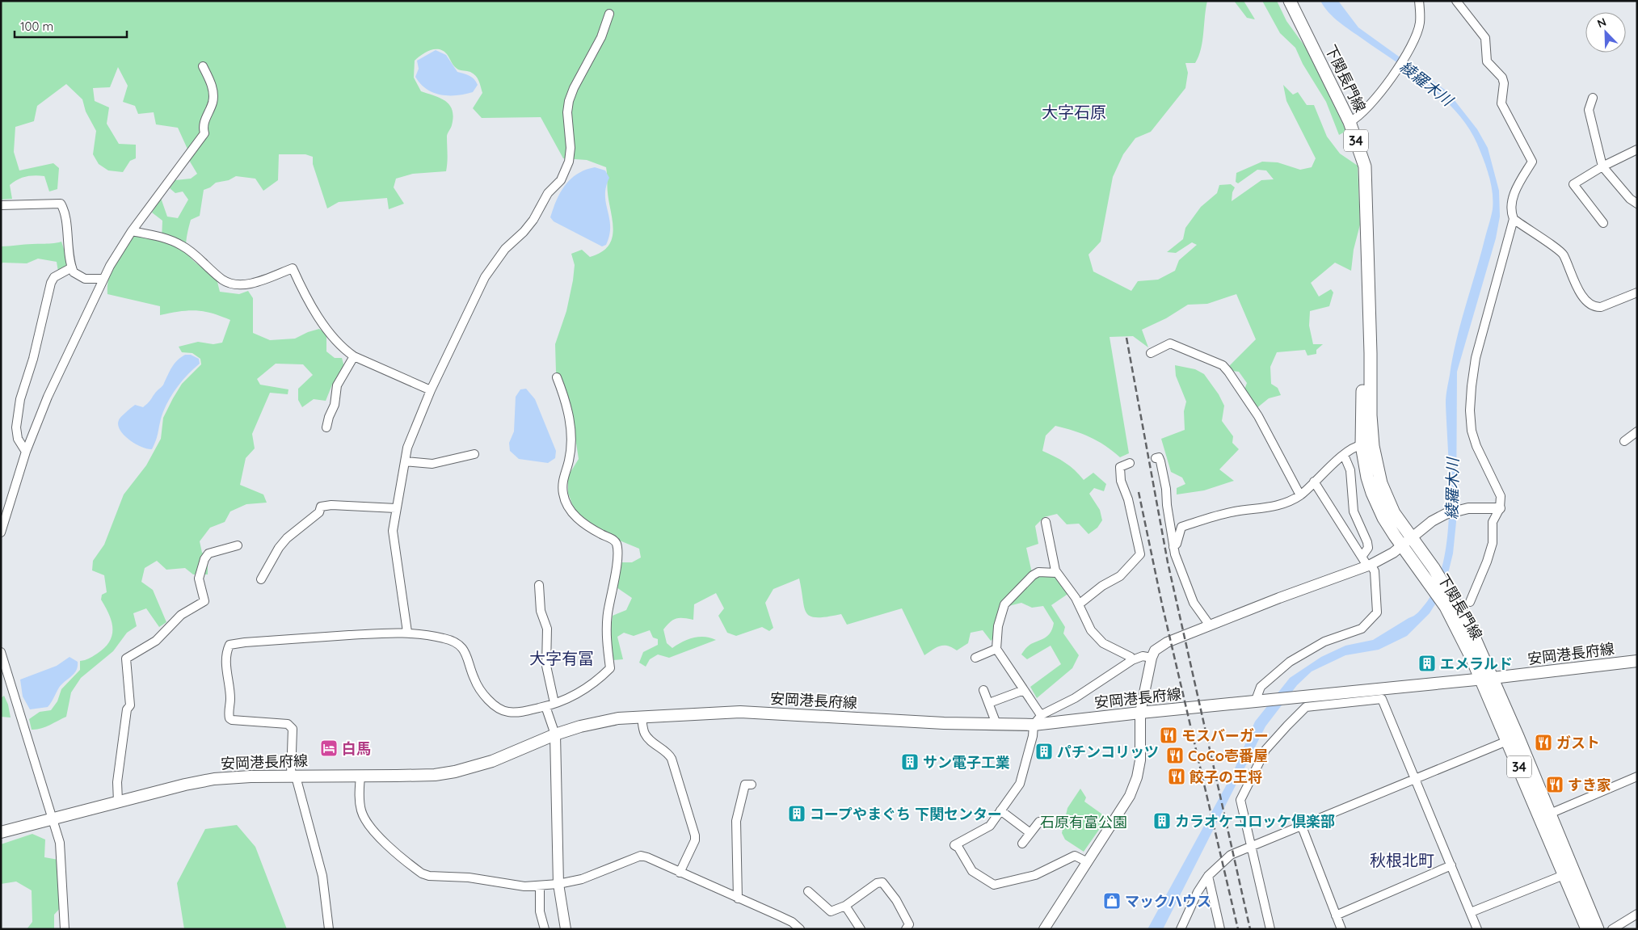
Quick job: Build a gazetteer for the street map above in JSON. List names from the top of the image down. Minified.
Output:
{"streets":{"main road":["下関長門線","34","安岡港長府線"]},"crossings":[["下関長門線","安岡港長府線"]],"districts":["大字石原","大字有冨","秋根北町"],"water":["綾羅木川"],"parks":["石原有富公園"],"places":{"building":["エメラルド","パチンコリッツ","サン電子工業","コープやまぐち 下関センター","カラオケコロッケ倶楽部"],"restaurant":["モスバーガー","ガスト","CoCo壱番屋","餃子の王将","すき家"],"hotel":["白馬"],"shop":["マックハウス"]},"scale_bar":"100 m","north":"top left"}
